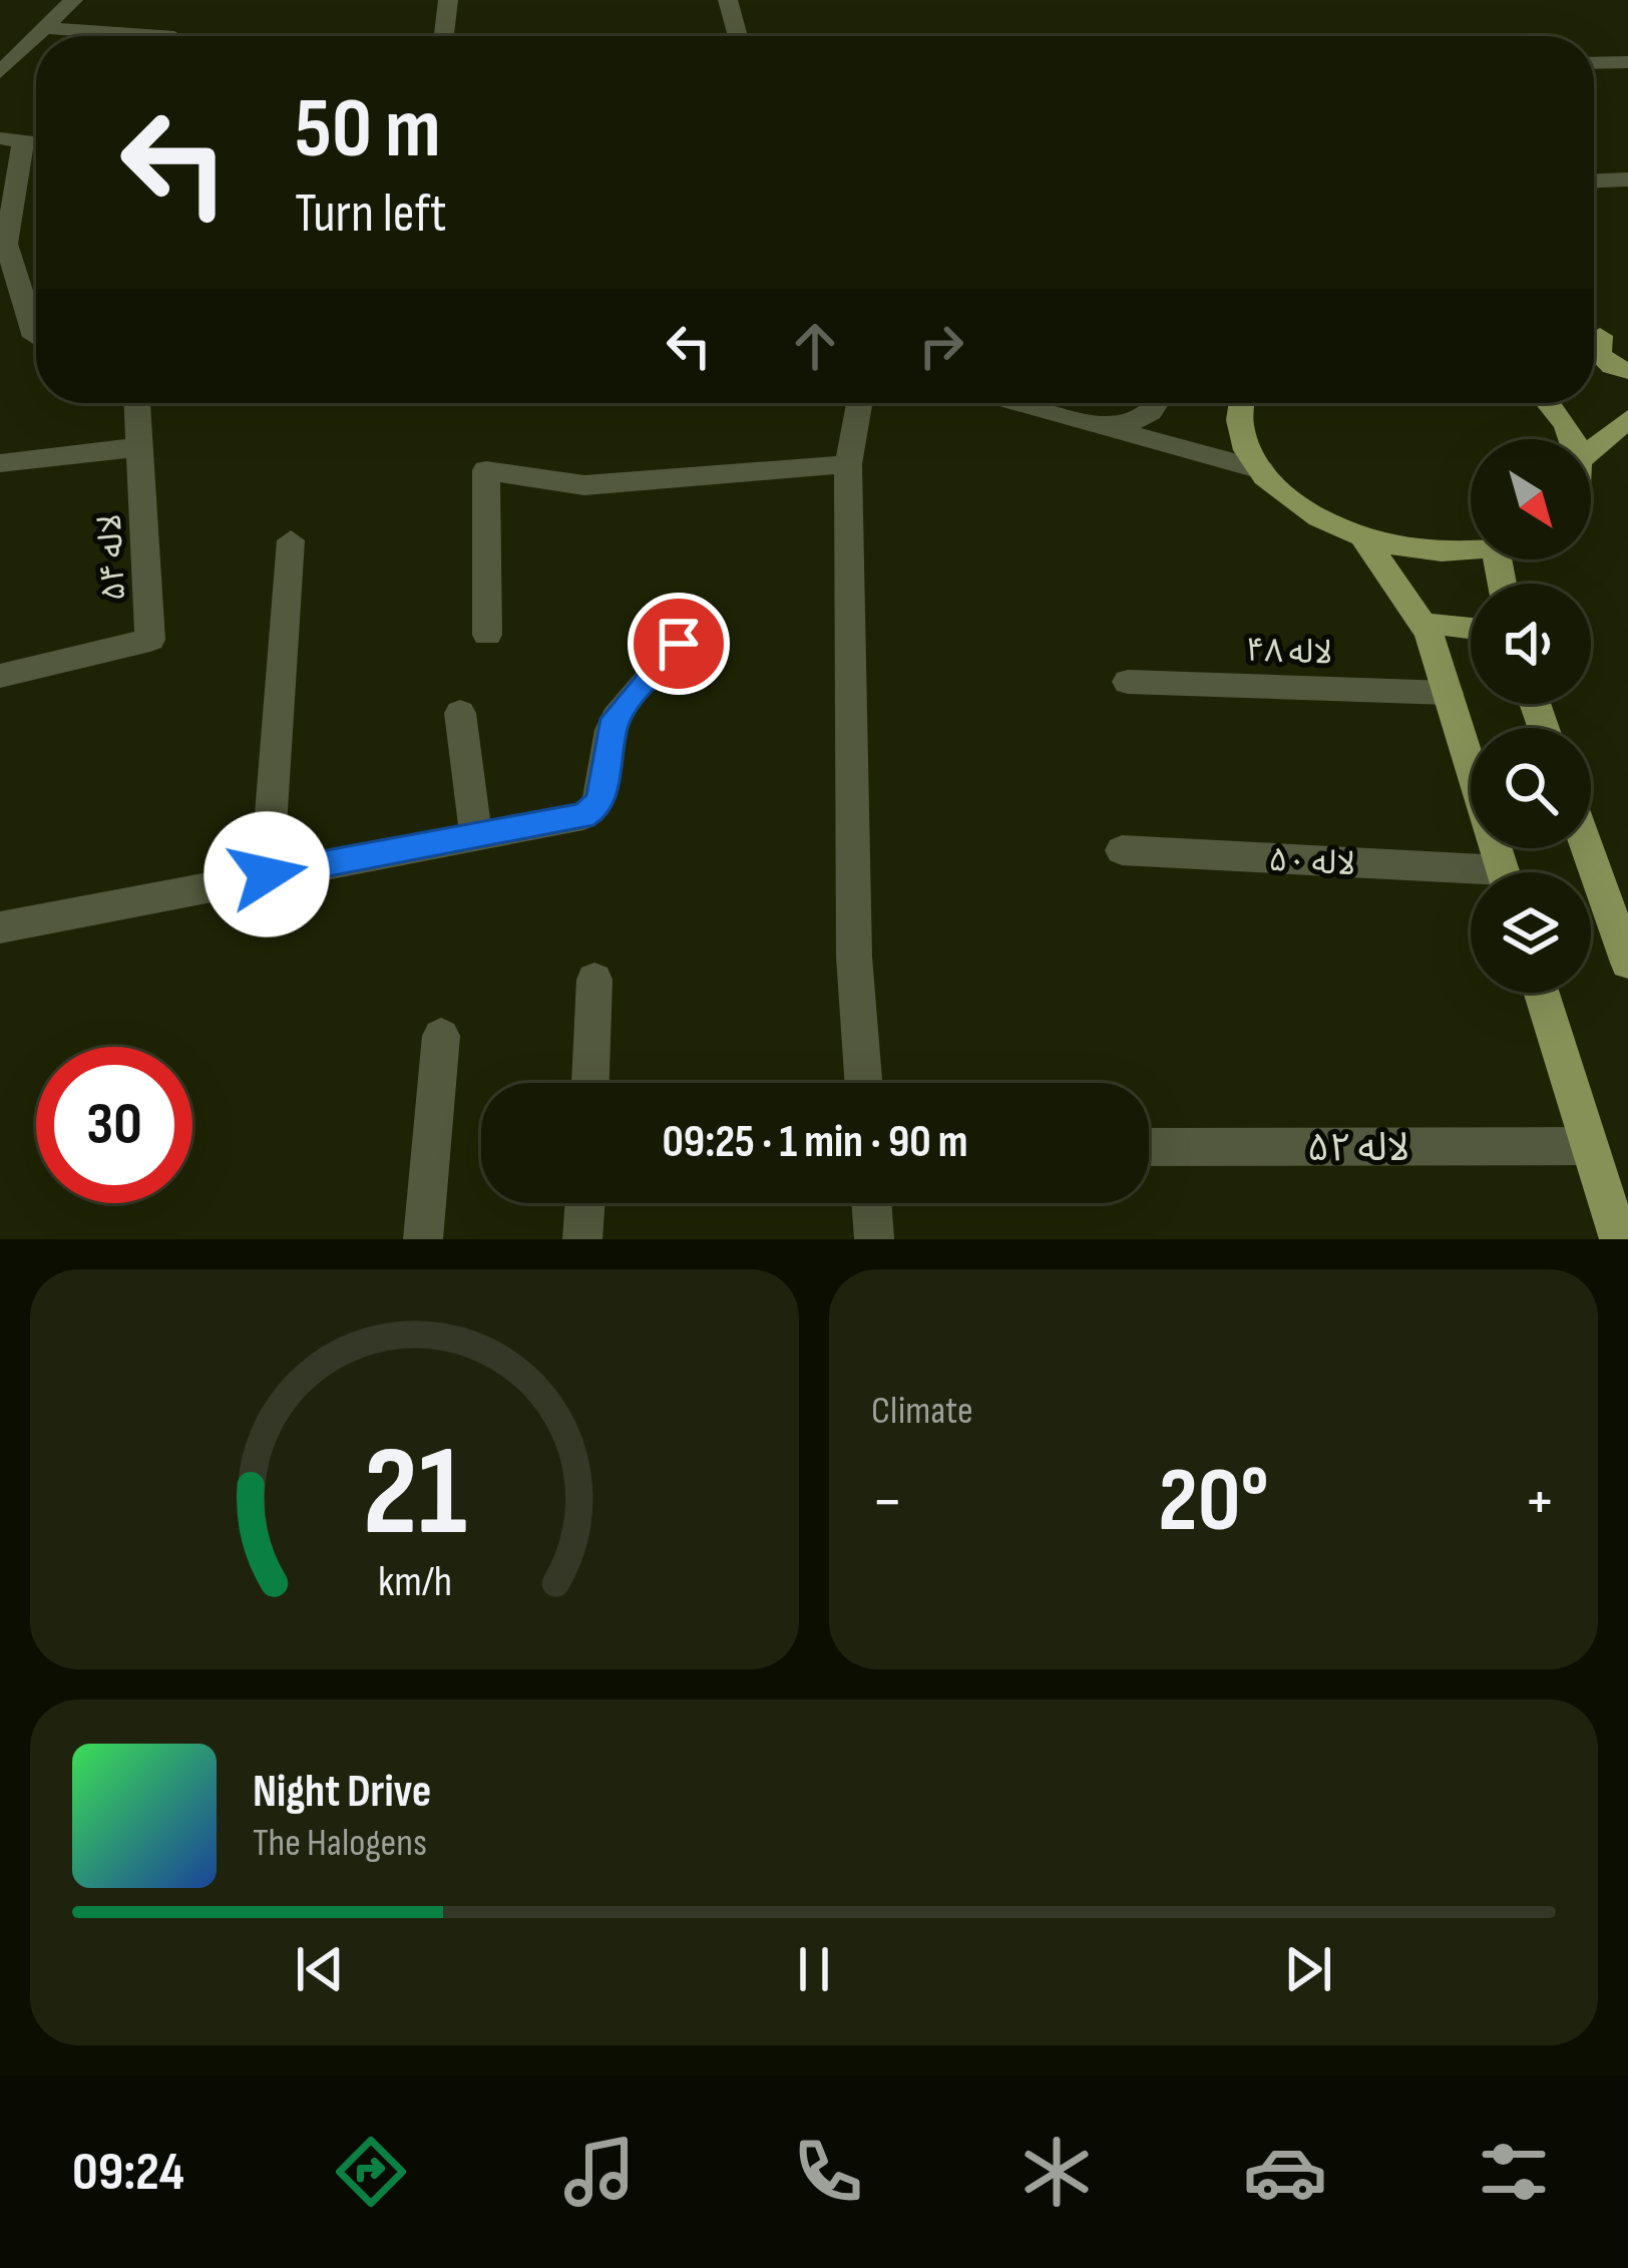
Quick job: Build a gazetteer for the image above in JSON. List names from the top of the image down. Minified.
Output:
{"streets":{"street":["لاله ۵۴","لاله ۴۸","لاله ۵۰","لاله ۵۲"]},"north":"bottom right","page":{"turn":["50 m","Turn left"],"limit":"30","trip":"09:25 · 1 min · 90 m","tile":"Climate","heat":["−","20°","+"],"song":["Night Drive","The Halogens"],"tabs":"09:24","gauge":["21","km/h"]}}
